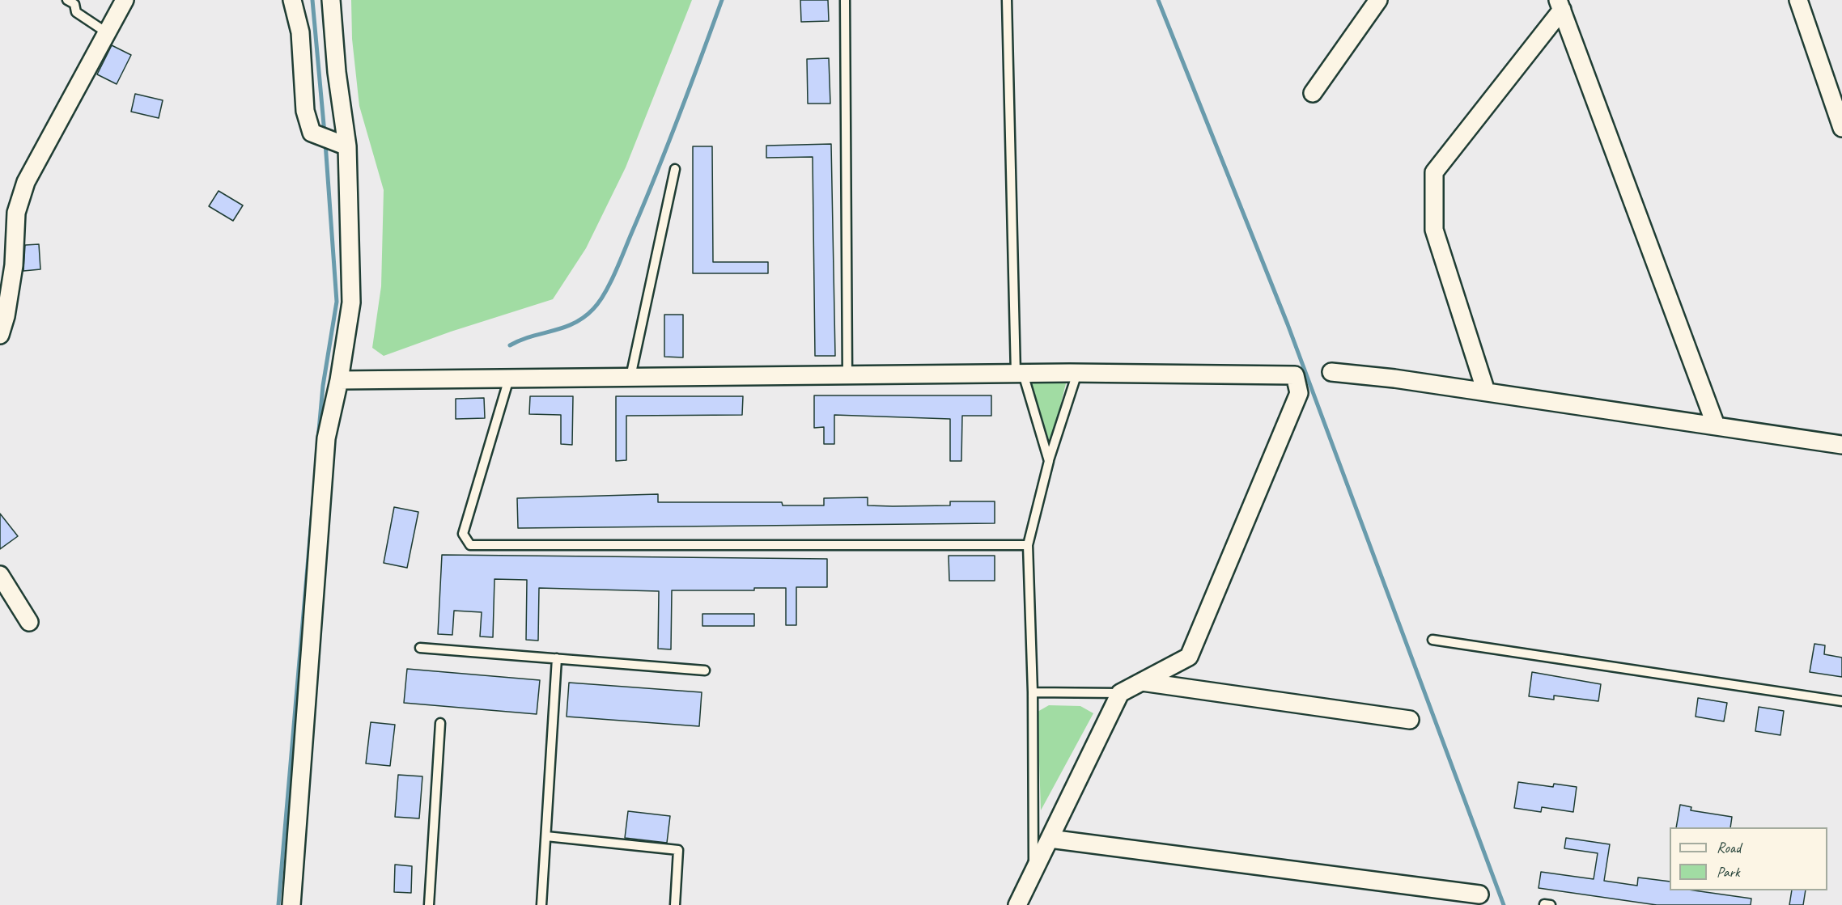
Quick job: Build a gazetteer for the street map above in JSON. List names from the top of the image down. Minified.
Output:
{"legend":["Road","Park"]}
